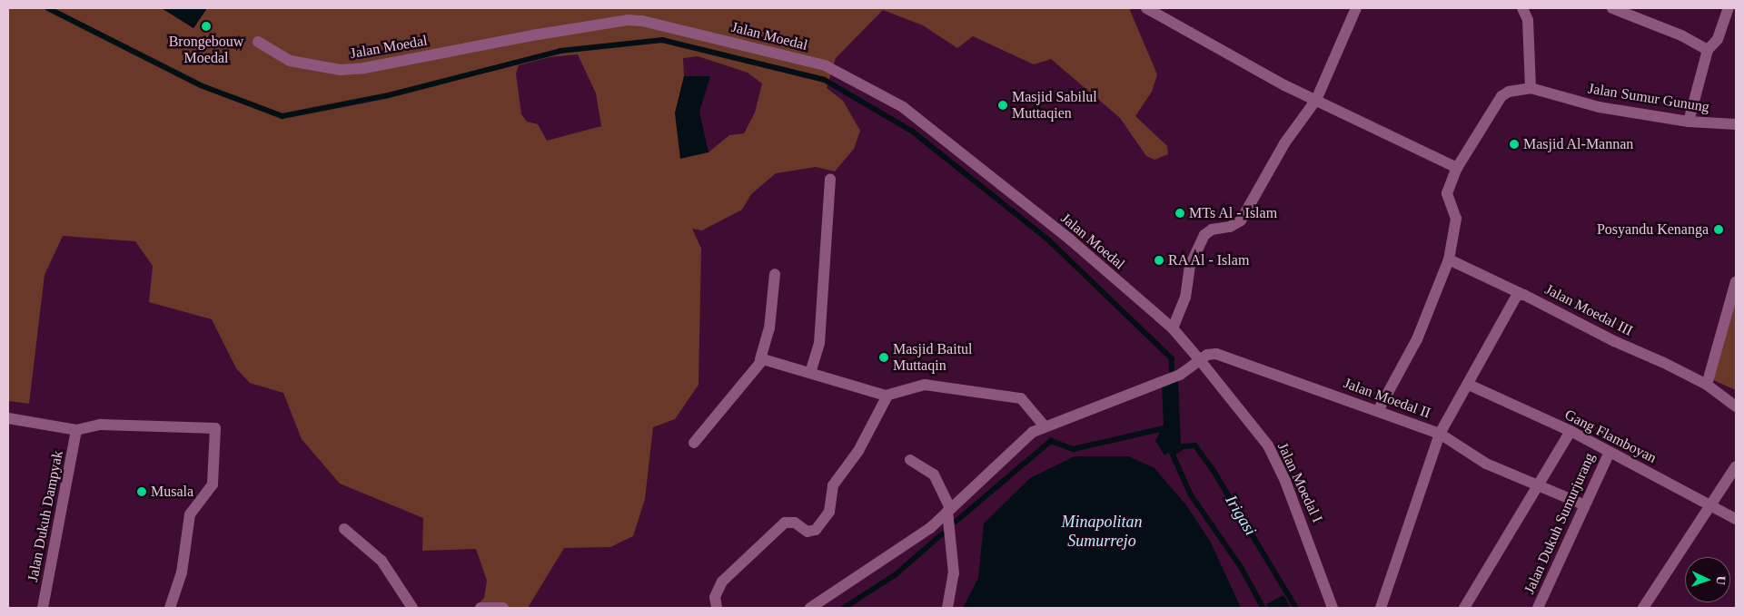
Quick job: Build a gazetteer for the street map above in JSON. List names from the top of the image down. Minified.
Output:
{"streets":{"street":["Jalan Moedal","Jalan Sumur Gunung","Jalan Moedal III","Jalan Moedal II","Gang Flamboyan","Jalan Moedal I","Jalan Dukuh Dampyak","Jalan Dukuh Sumurjurang"]},"crossings":[["Jalan Moedal","Jalan Moedal I"],["Jalan Moedal III","Gang Flamboyan"],["Jalan Moedal II","Jalan Moedal I"],["Gang Flamboyan","Jalan Dukuh Sumurjurang"]],"water":["Irigasi","Minapolitan Sumurrejo"],"places":["Brongebouw Moedal","Masjid Sabilul Muttaqien","Masjid Al-Mannan","MTs Al - Islam","Posyandu Kenanga","RA Al - Islam","Masjid Baitul Muttaqin","Musala"],"north":"right"}
